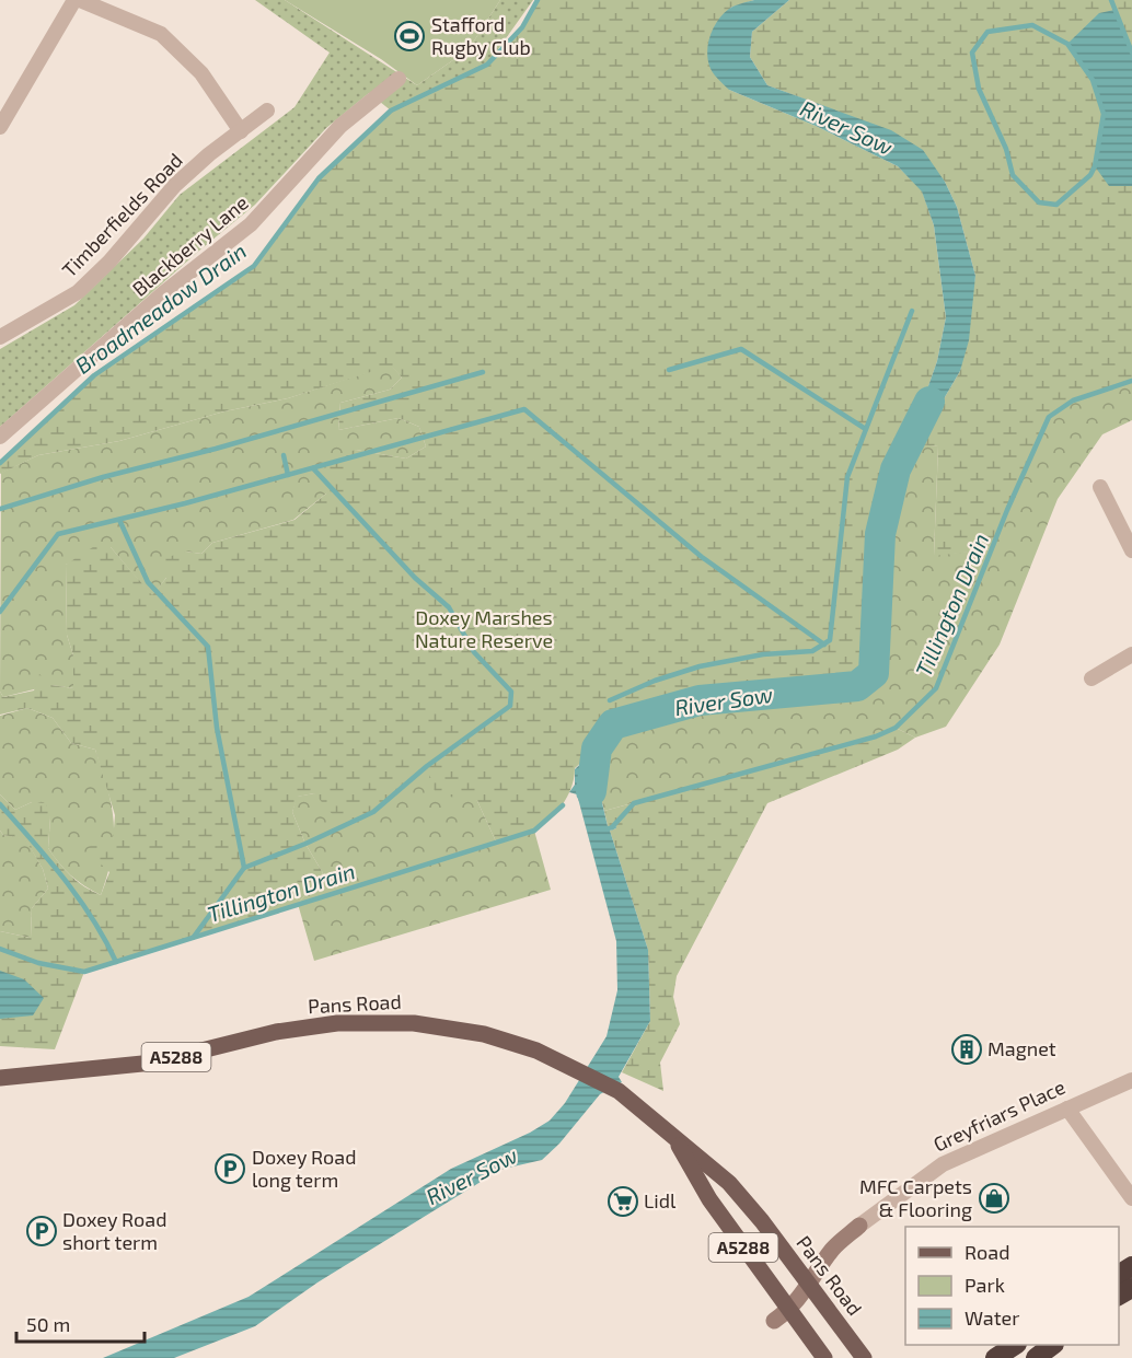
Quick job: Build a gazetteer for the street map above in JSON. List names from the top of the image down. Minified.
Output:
{"streets":{"main road":["Pans Road","A5288"],"street":["Timberfields Road","Blackberry Lane","Greyfriars Place"]},"crossings":[["Pans Road","Greyfriars Place"]],"water":["River Sow","Broadmeadow Drain","Tillington Drain"],"parks":["Doxey Marshes Nature Reserve"],"places":{"sports":["Stafford Rugby Club"],"building":["Magnet"],"parking":["Doxey Road long term","Doxey Road short term"],"shop":["MFC Carpets & Flooring"],"supermarket":["Lidl"]},"legend":["Road","Park","Water"],"scale_bar":"50 m"}
